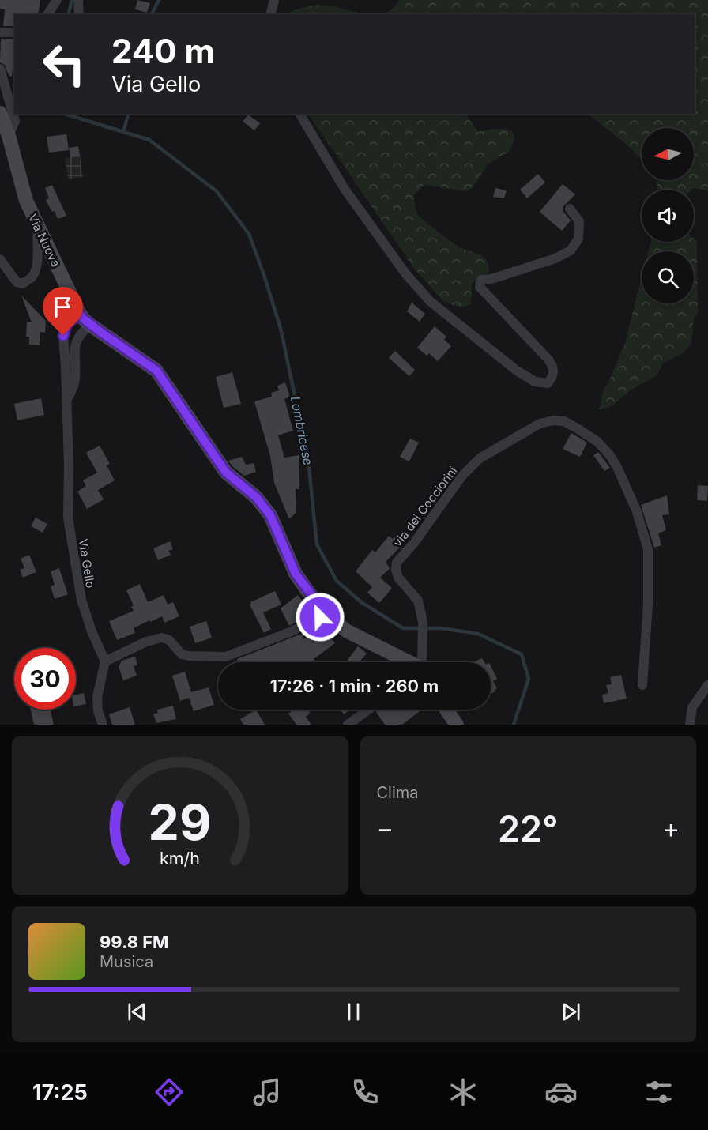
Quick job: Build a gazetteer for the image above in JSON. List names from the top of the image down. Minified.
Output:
{"streets":{"street":["Via Nuova","via dei Cocciorini","Via Gello"]},"crossings":[["Via Nuova","Via Gello"]],"water":["Lombricese"],"north":"left","page":{"turn":["240 m","Via Gello"],"limit":"30","trip":"17:26 · 1 min · 260 m","tile":"Clima","heat":["−","22°","+"],"song":["99.8 FM","Musica"],"tabs":"17:25","gauge":["29","km/h"]}}
